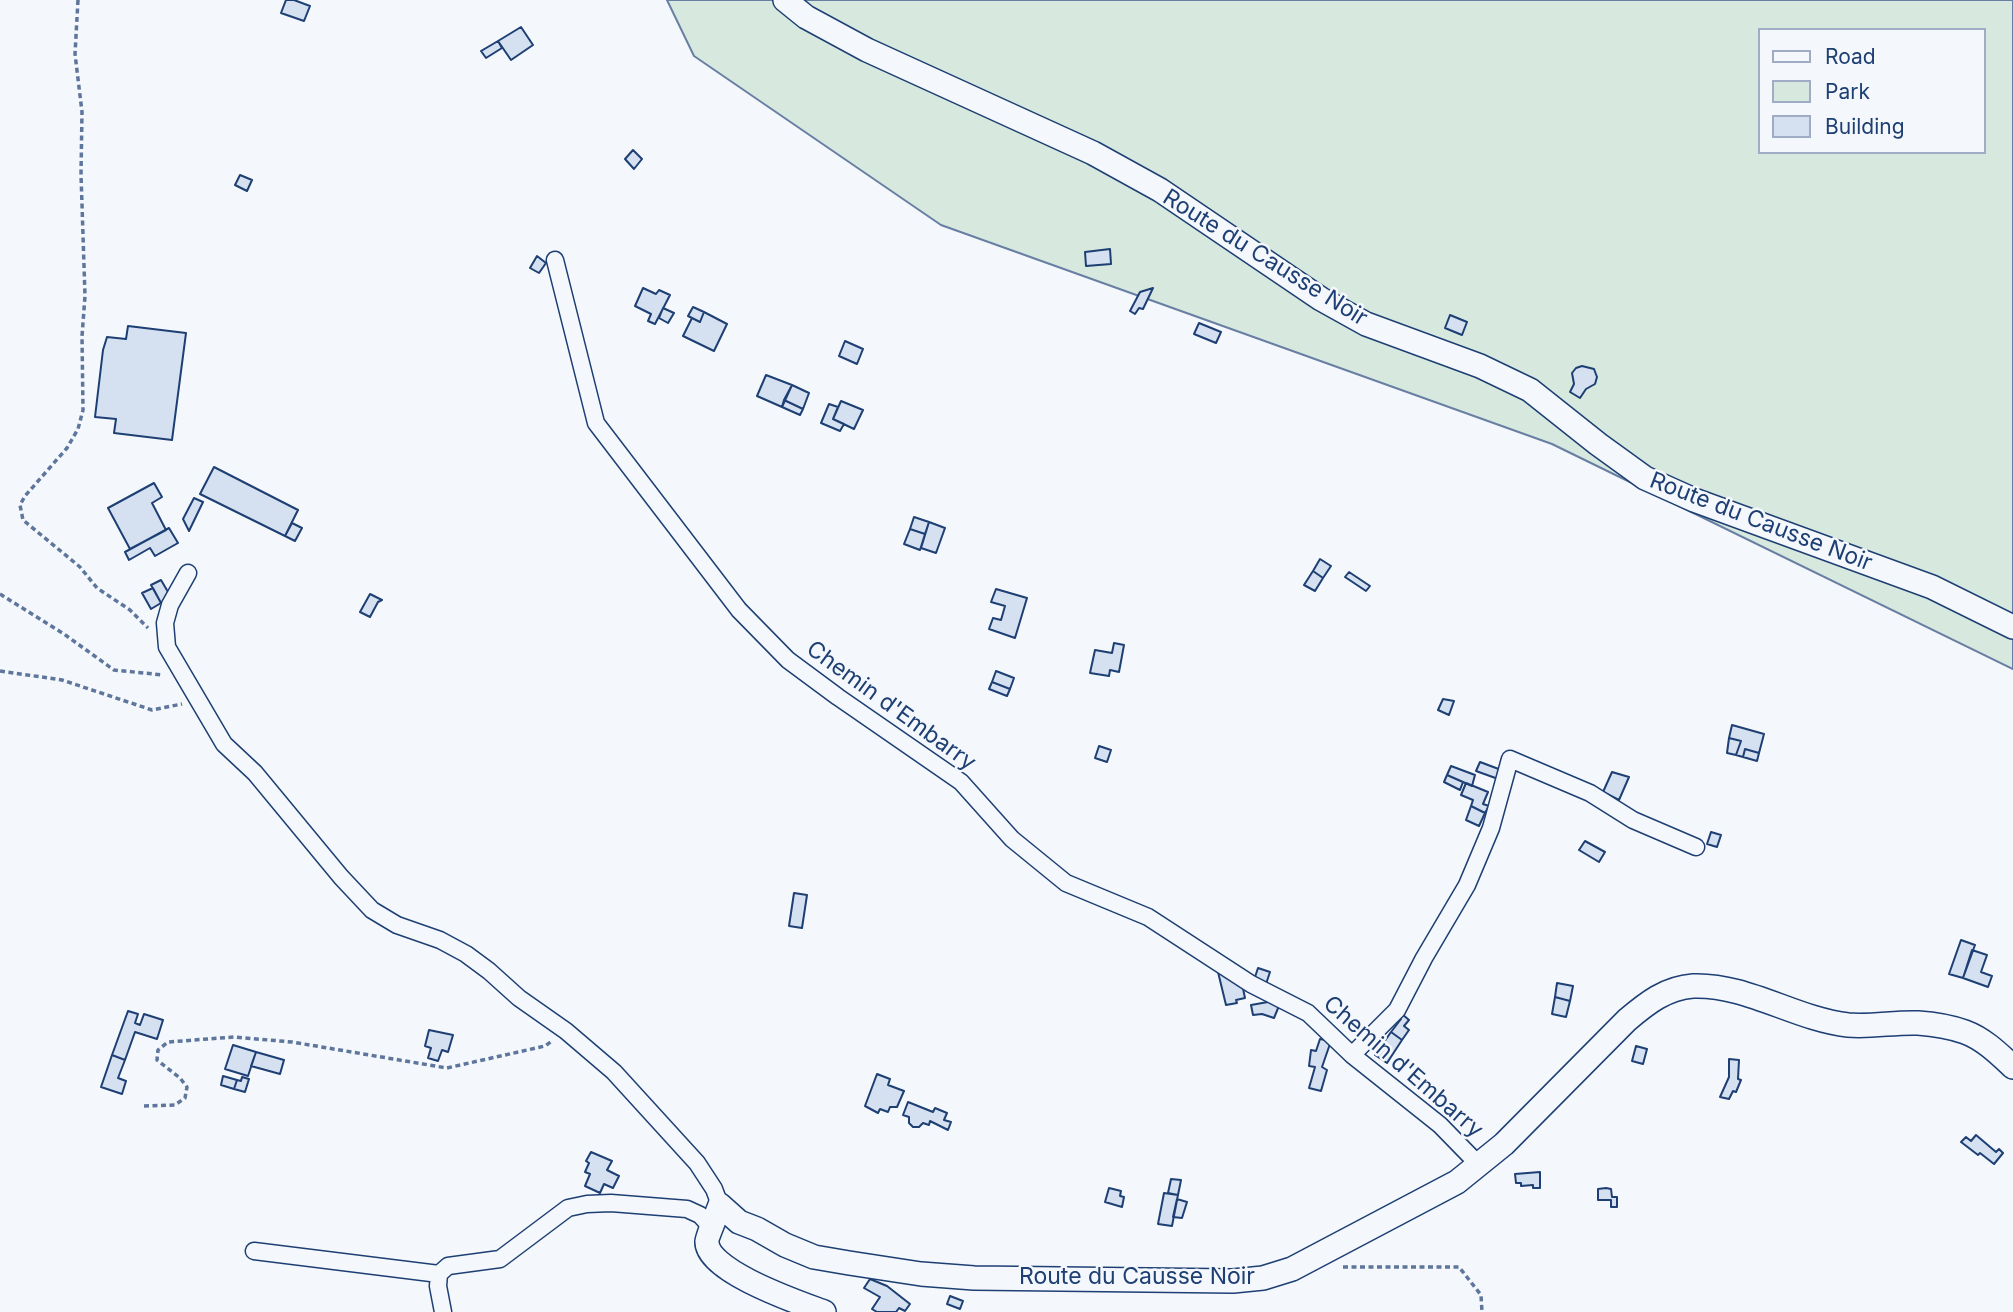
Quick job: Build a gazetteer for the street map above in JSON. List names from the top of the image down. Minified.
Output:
{"streets":{"street":["Route du Causse Noir","Chemin d'Embarry"]},"crossings":[["Route du Causse Noir","Chemin d'Embarry"]],"legend":["Road","Park","Building"]}
